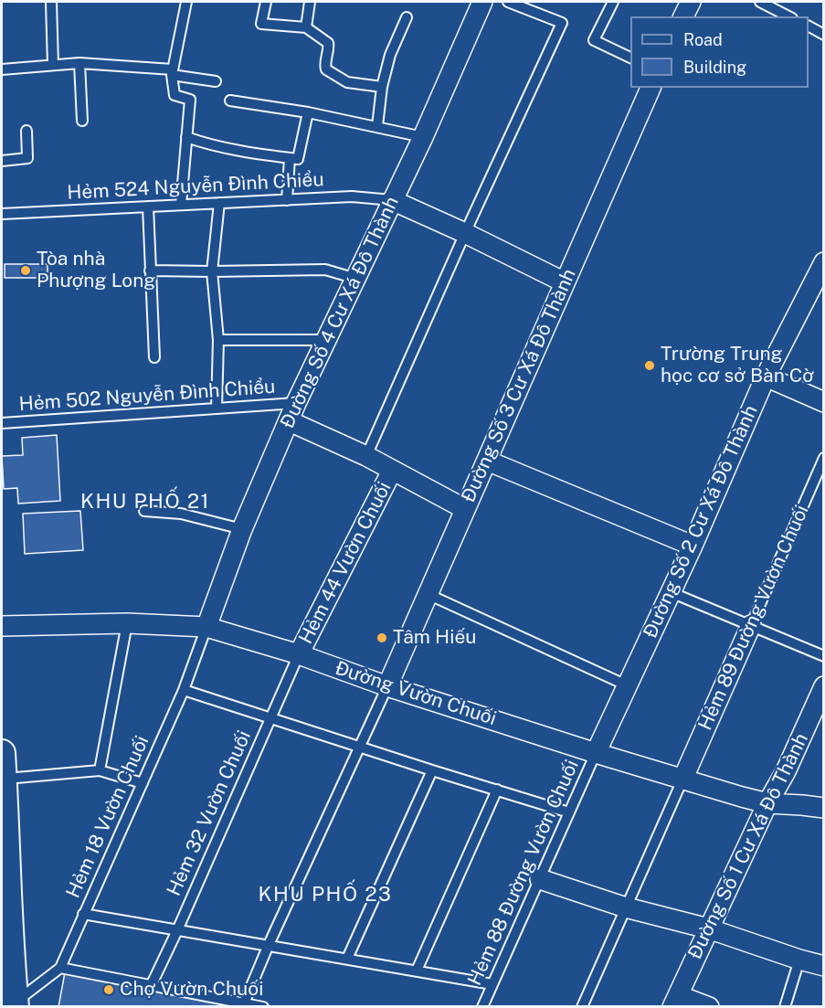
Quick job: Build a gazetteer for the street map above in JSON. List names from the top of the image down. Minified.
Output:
{"streets":{"street":["Ðường Số 4 Cư Xá Đô Thành","Ðường Số 3 Cư Xá Đô Thành","Ðường Số 2 Cư Xá Đô Thành","Hẻm 44 Vườn Chuối","Hẻm 89 Đường Vườn Chuối","Đường Vườn Chuối","Ðường Số 1 Cư Xá Đô Thành"],"lane":["Hẻm 524 Nguyễn Ðình Chiểu","Hẻm 502 Nguyễn Ðình Chiểu","Hẻm 32 Vườn Chuối","Hẻm 18 Vườn Chuối","Hẻm 88 Đường Vườn Chuối"]},"crossings":[["Hẻm 524 Nguyễn Ðình Chiểu","Ðường Số 4 Cư Xá Đô Thành"],["Ðường Số 4 Cư Xá Đô Thành","Hẻm 502 Nguyễn Ðình Chiểu"],["Ðường Số 4 Cư Xá Đô Thành","Đường Vườn Chuối"],["Ðường Số 4 Cư Xá Đô Thành","Hẻm 18 Vườn Chuối"],["Ðường Số 3 Cư Xá Đô Thành","Đường Vườn Chuối"],["Ðường Số 2 Cư Xá Đô Thành","Đường Vườn Chuối"],["Ðường Số 2 Cư Xá Đô Thành","Hẻm 88 Đường Vườn Chuối"],["Hẻm 44 Vườn Chuối","Đường Vườn Chuối"],["Hẻm 44 Vườn Chuối","Hẻm 32 Vườn Chuối"],["Hẻm 89 Đường Vườn Chuối","Đường Vườn Chuối"],["Đường Vườn Chuối","Hẻm 32 Vườn Chuối"],["Đường Vườn Chuối","Hẻm 18 Vườn Chuối"],["Đường Vườn Chuối","Ðường Số 1 Cư Xá Đô Thành"],["Đường Vườn Chuối","Hẻm 88 Đường Vườn Chuối"]],"districts":["KHU PHỐ 21","KHU PHỐ 23"],"places":["Tòa nhà Phượng Long","Trường Trung học cơ sở Bàn Cờ","Tâm Hiếu","Chợ Vườn Chuối"],"legend":["Road","Building"]}
